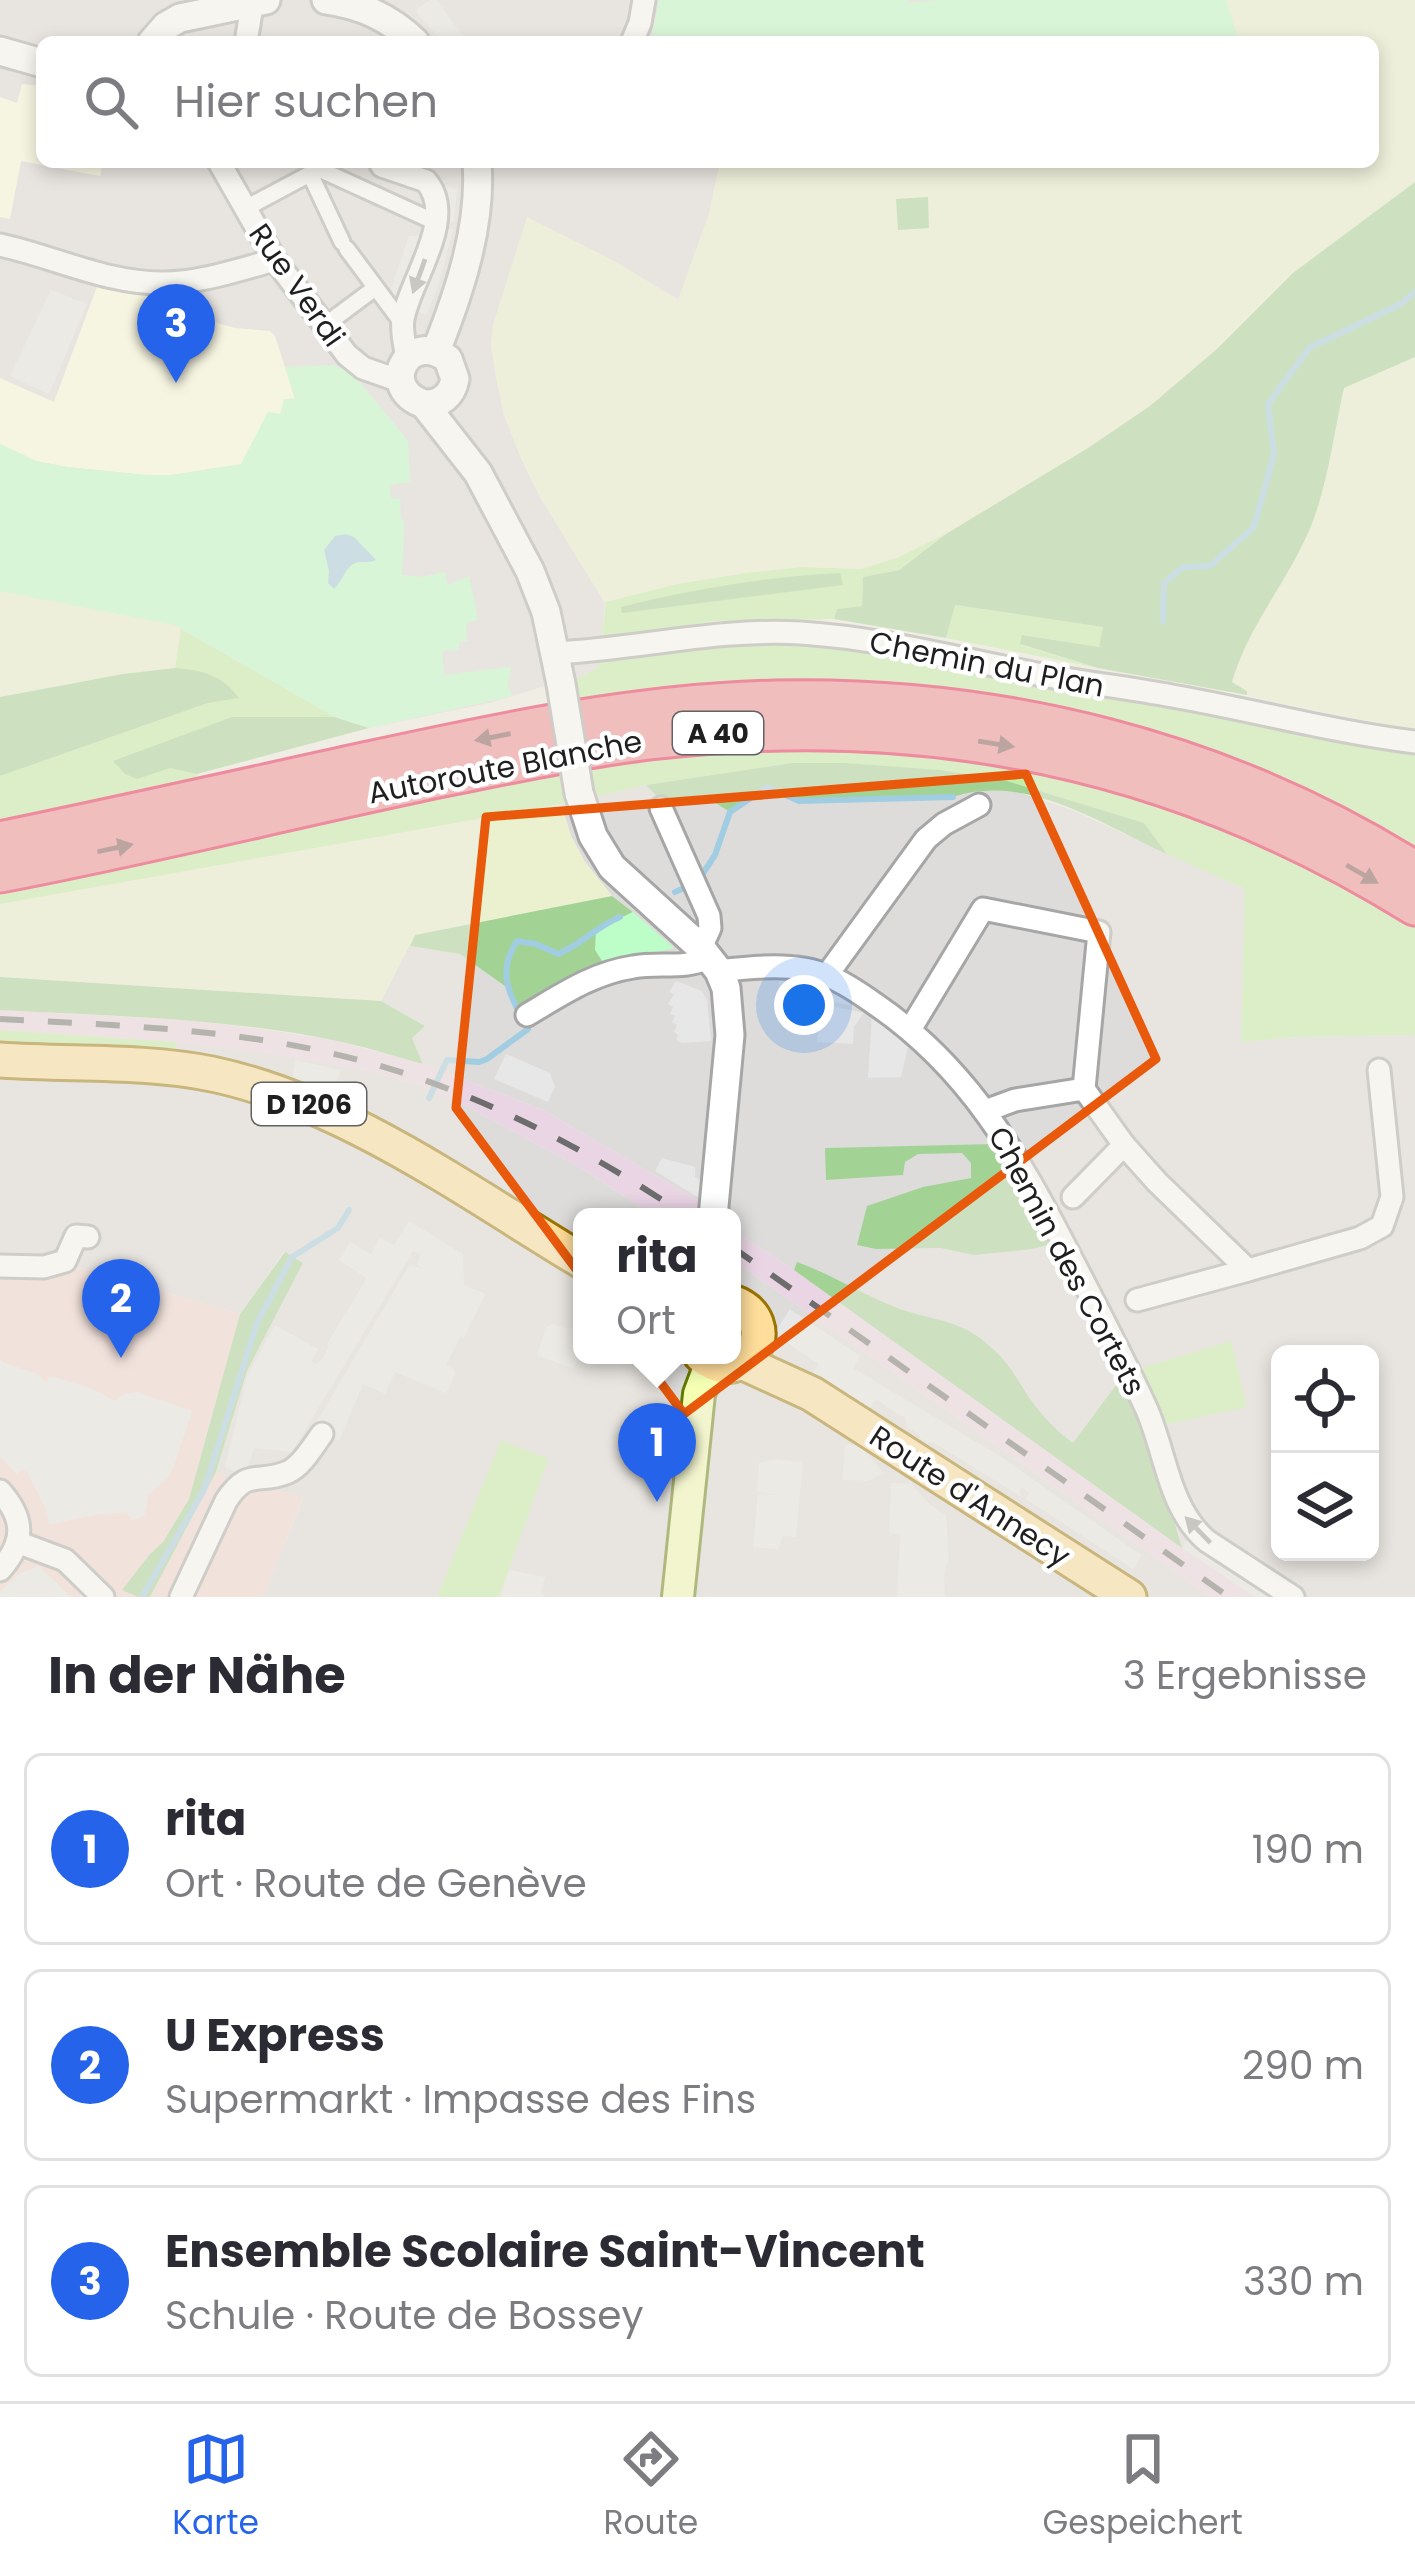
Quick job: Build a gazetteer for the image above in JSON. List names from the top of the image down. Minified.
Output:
{"streets":{"highway":["A 40","Autoroute Blanche"],"main road":["D 1206","Route d'Annecy"],"street":["Rue Verdi","Chemin du Plan","Chemin des Cortets"]},"page":{"search":"Hier suchen","pins":["3","2","1"],"popup":["rita","Ort"],"heading":["In der Nähe","3 Ergebnisse"],"list":[{"mark":"1","name":"rita","note":"Ort · Route de Genève","value":"190 m"},{"mark":"2","name":"U Express","note":"Supermarkt · Impasse des Fins","value":"290 m"},{"mark":"3","name":"Ensemble Scolaire Saint-Vincent","note":"Schule · Route de Bossey","value":"330 m"}],"nav":["Karte","Route","Gespeichert"]}}
